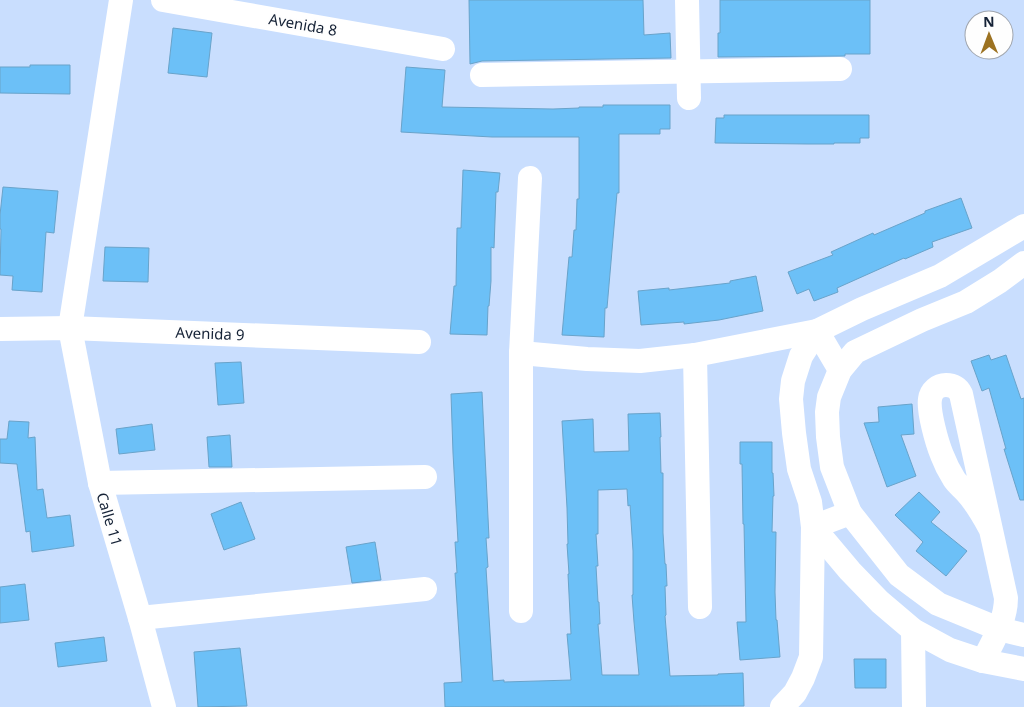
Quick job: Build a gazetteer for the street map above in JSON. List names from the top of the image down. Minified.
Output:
{"streets":{"street":["Avenida 8","Avenida 9","Calle 11"]},"crossings":[["Avenida 9","Calle 11"]],"north":"top"}
